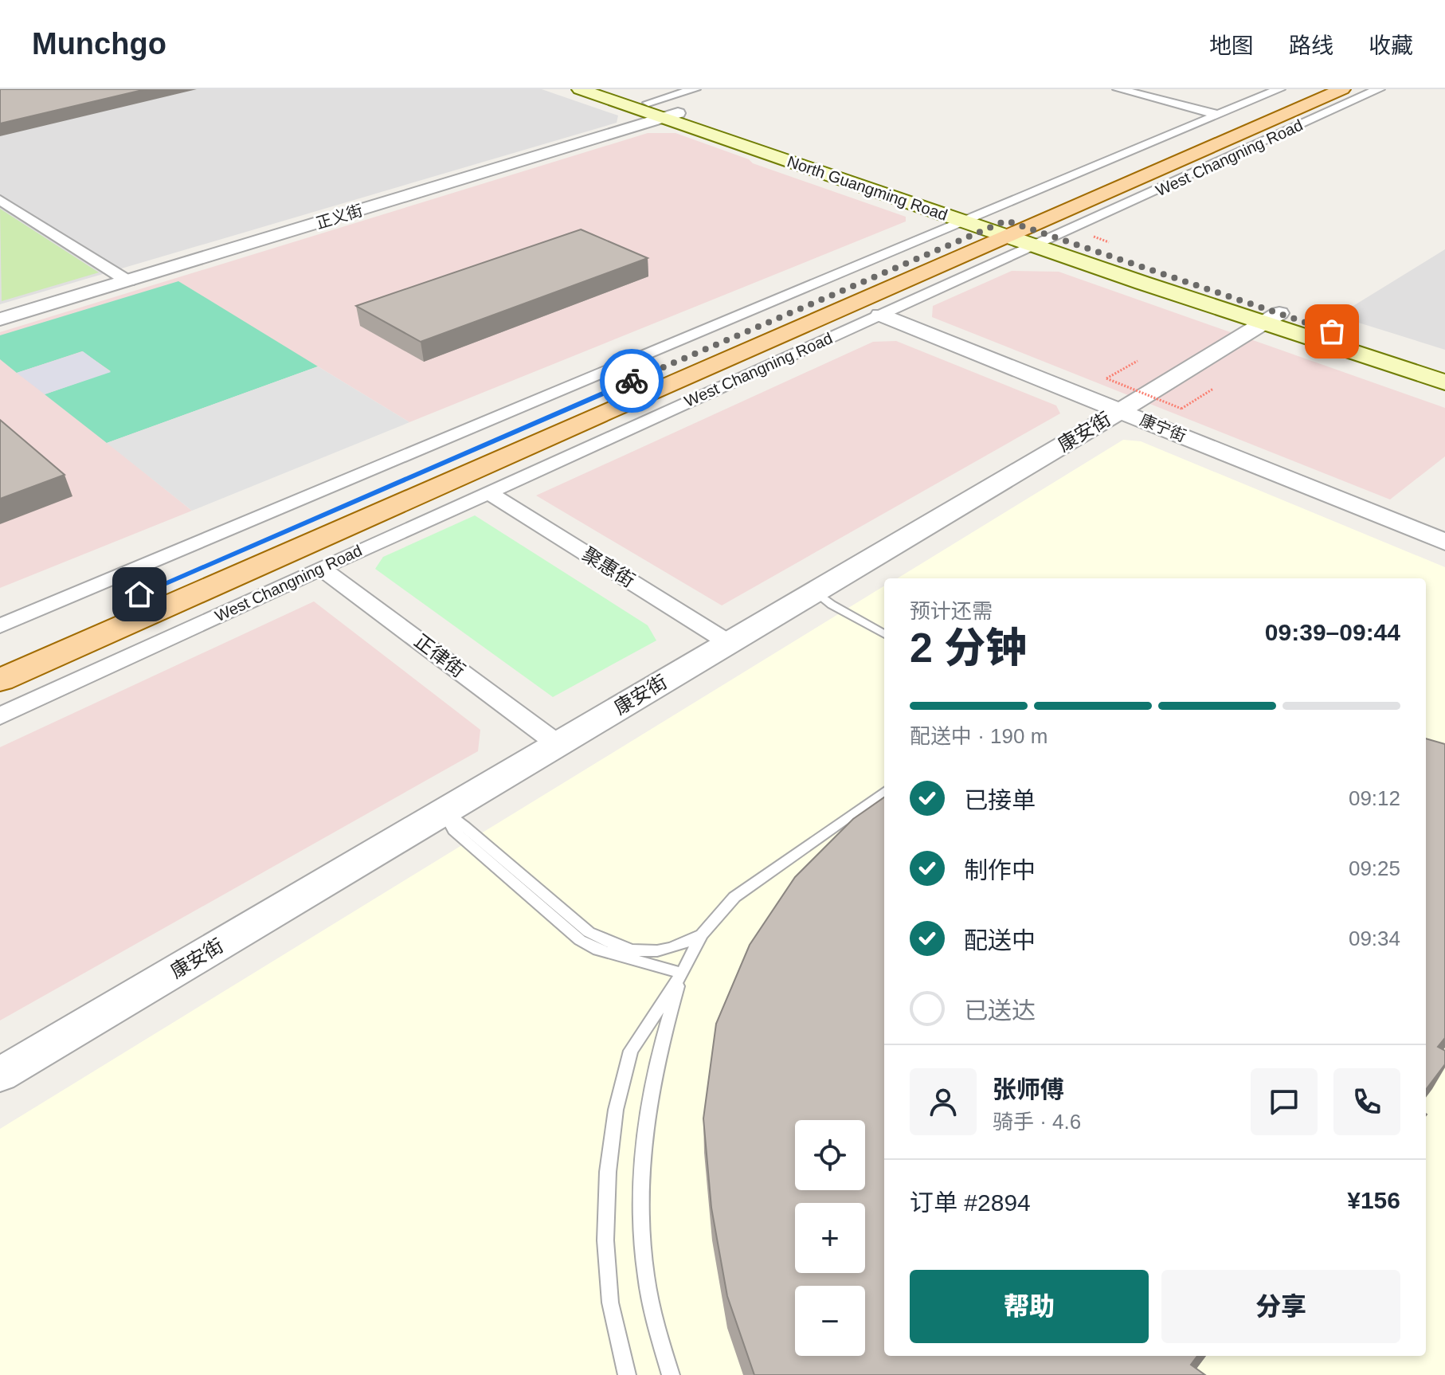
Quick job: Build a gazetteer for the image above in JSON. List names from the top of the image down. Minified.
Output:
{"streets":{"main road":["West Changning Road","North Guangming Road"],"street":["正义街","康宁街","康安街","聚惠街","正律街"]},"crossings":[["West Changning Road","North Guangming Road"],["West Changning Road","康宁街"],["West Changning Road","聚惠街"],["West Changning Road","正律街"],["North Guangming Road","正义街"],["North Guangming Road","康安街"],["康宁街","康安街"],["康安街","聚惠街"],["康安街","正律街"]],"page":{"header":"Munchgo","nav":["地图","路线","收藏"],"heading":["2 分钟","预计还需","09:39–09:44"],"panel":["张师傅","骑手 · 4.6","订单 #2894","¥156"],"bar":"配送中 · 190 m","list":[["已接单","09:12"],["制作中","09:25"],["配送中","09:34"],"已送达"],"map_buttons":["+","−"],"buttons":["帮助","分享"]}}
